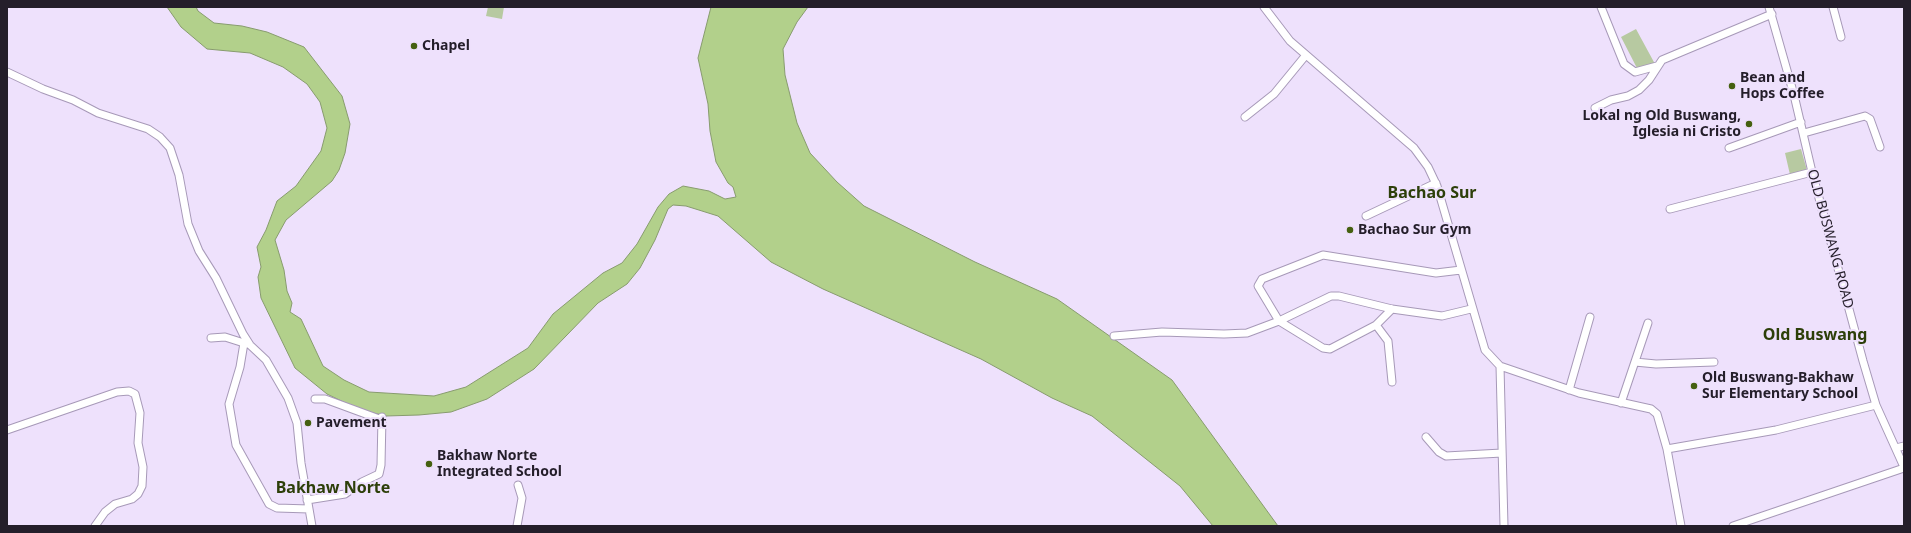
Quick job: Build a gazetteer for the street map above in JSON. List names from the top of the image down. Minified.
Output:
{"streets":{"street":["OLD BUSWANG ROAD"]},"districts":["Bachao Sur","Old Buswang","Bakhaw Norte"],"places":["Chapel","Bean and Hops Coffee","Lokal ng Old Buswang, Iglesia ni Cristo","Bachao Sur Gym","Old Buswang-Bakhaw Sur Elementary School","Pavement","Bakhaw Norte Integrated School"]}
